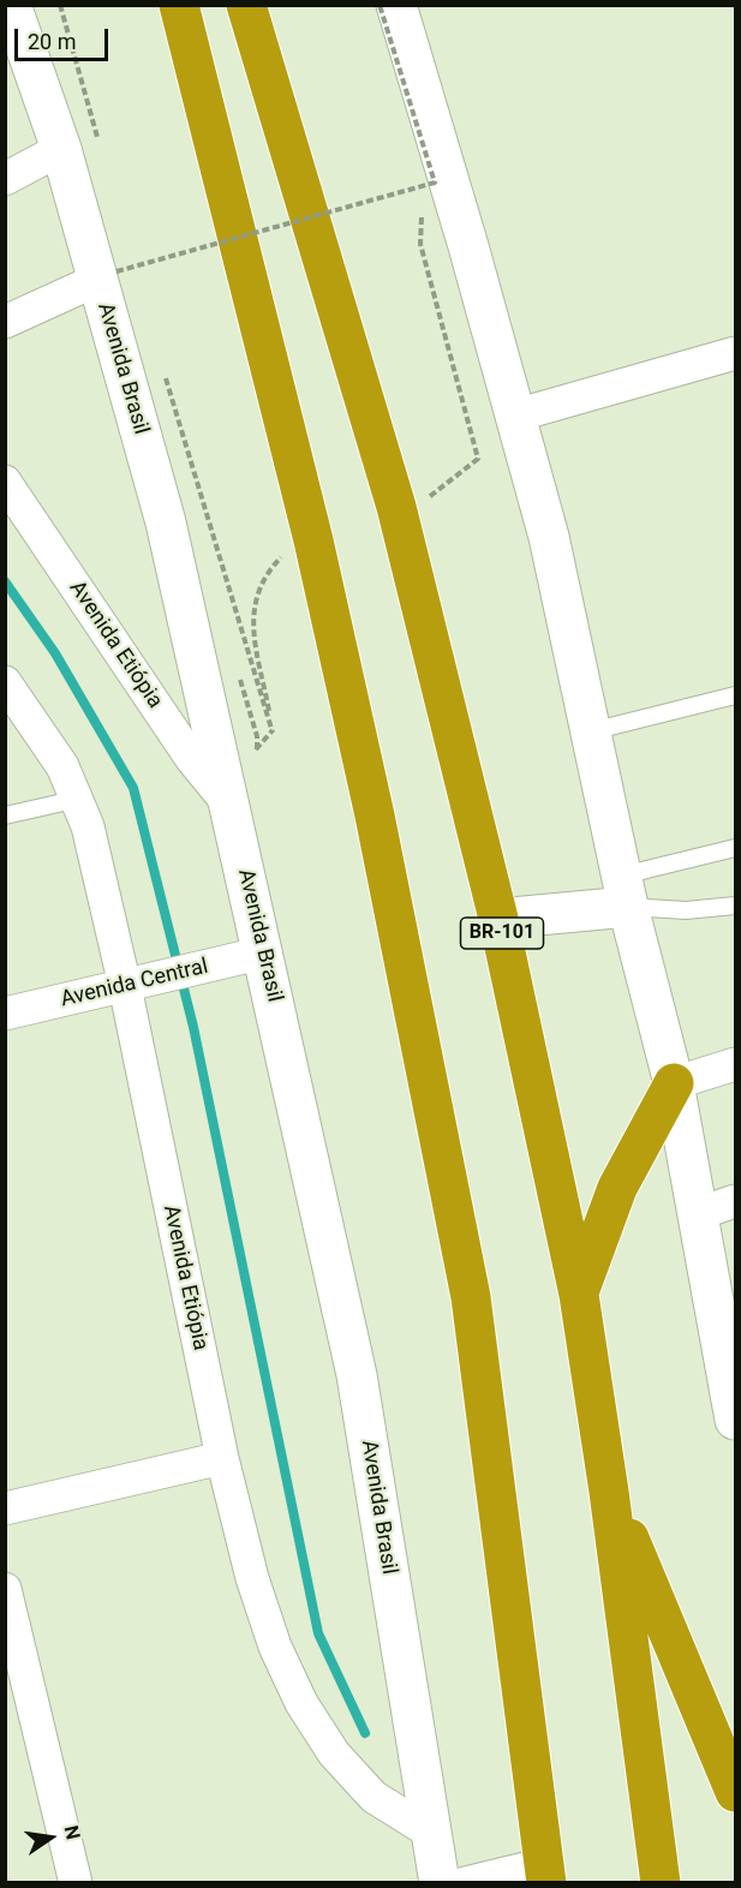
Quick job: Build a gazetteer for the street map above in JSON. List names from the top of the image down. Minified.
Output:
{"streets":{"highway":["BR-101"],"street":["Avenida Brasil","Avenida Etiópia","Avenida Central"]},"crossings":[["Avenida Brasil","Avenida Etiópia"],["Avenida Brasil","Avenida Central"],["Avenida Etiópia","Avenida Central"]],"scale_bar":"20 m","north":"right"}
